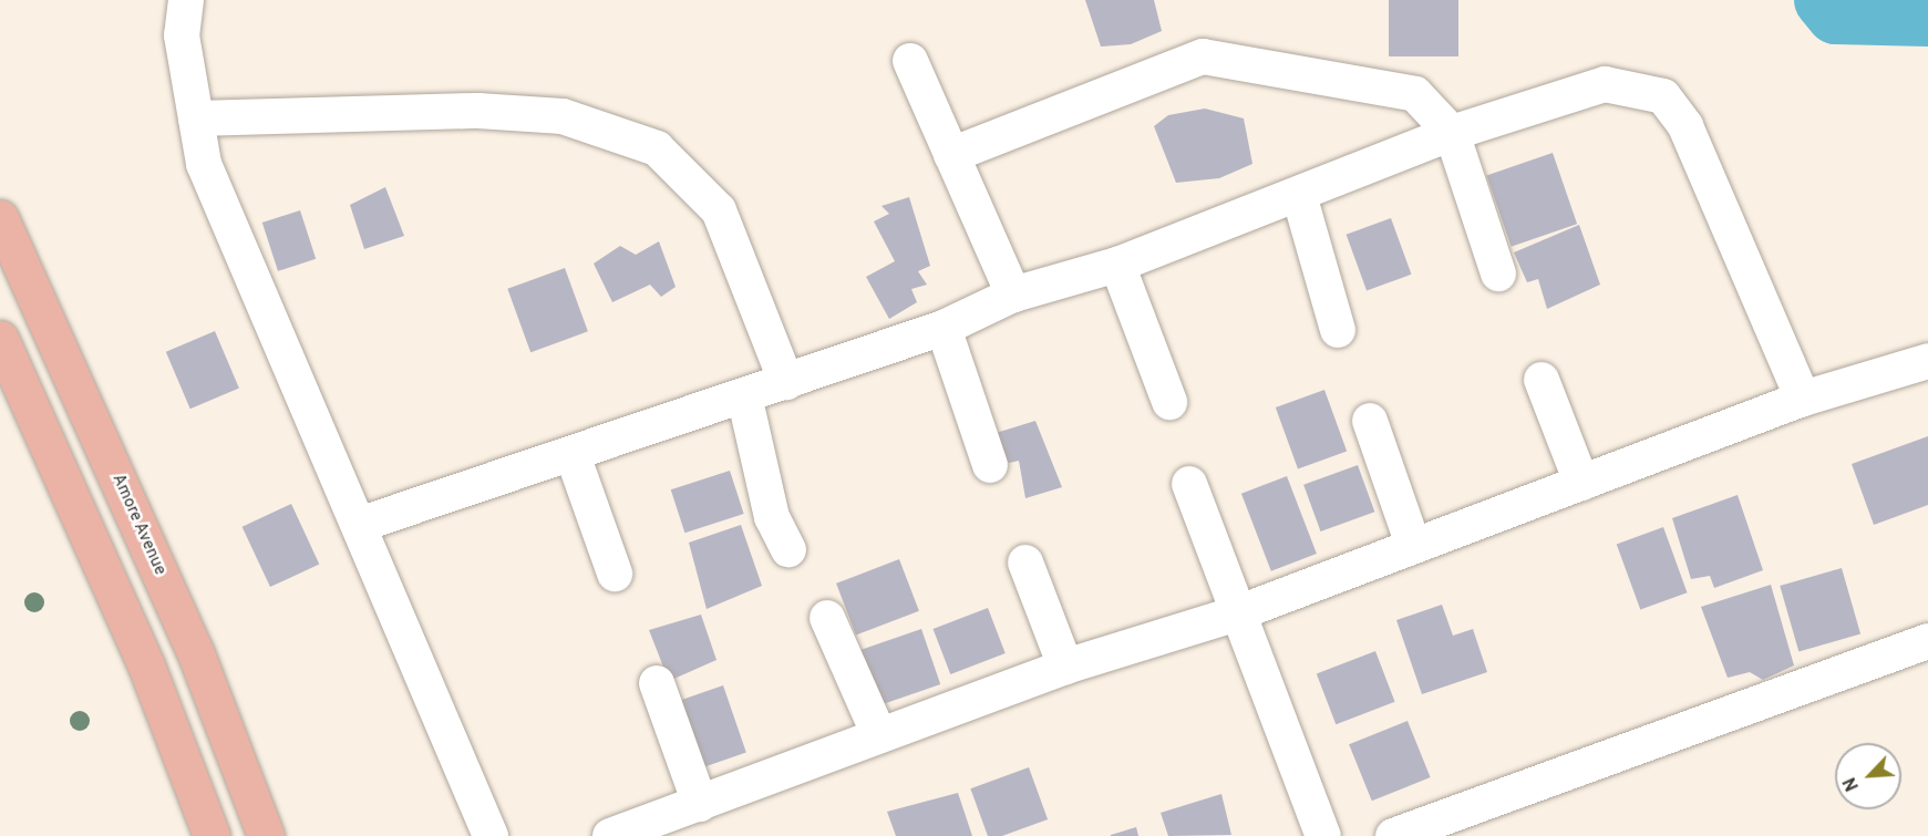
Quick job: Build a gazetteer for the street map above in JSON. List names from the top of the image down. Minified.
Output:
{"streets":{"main road":["Amore Avenue"]},"north":"bottom left"}
